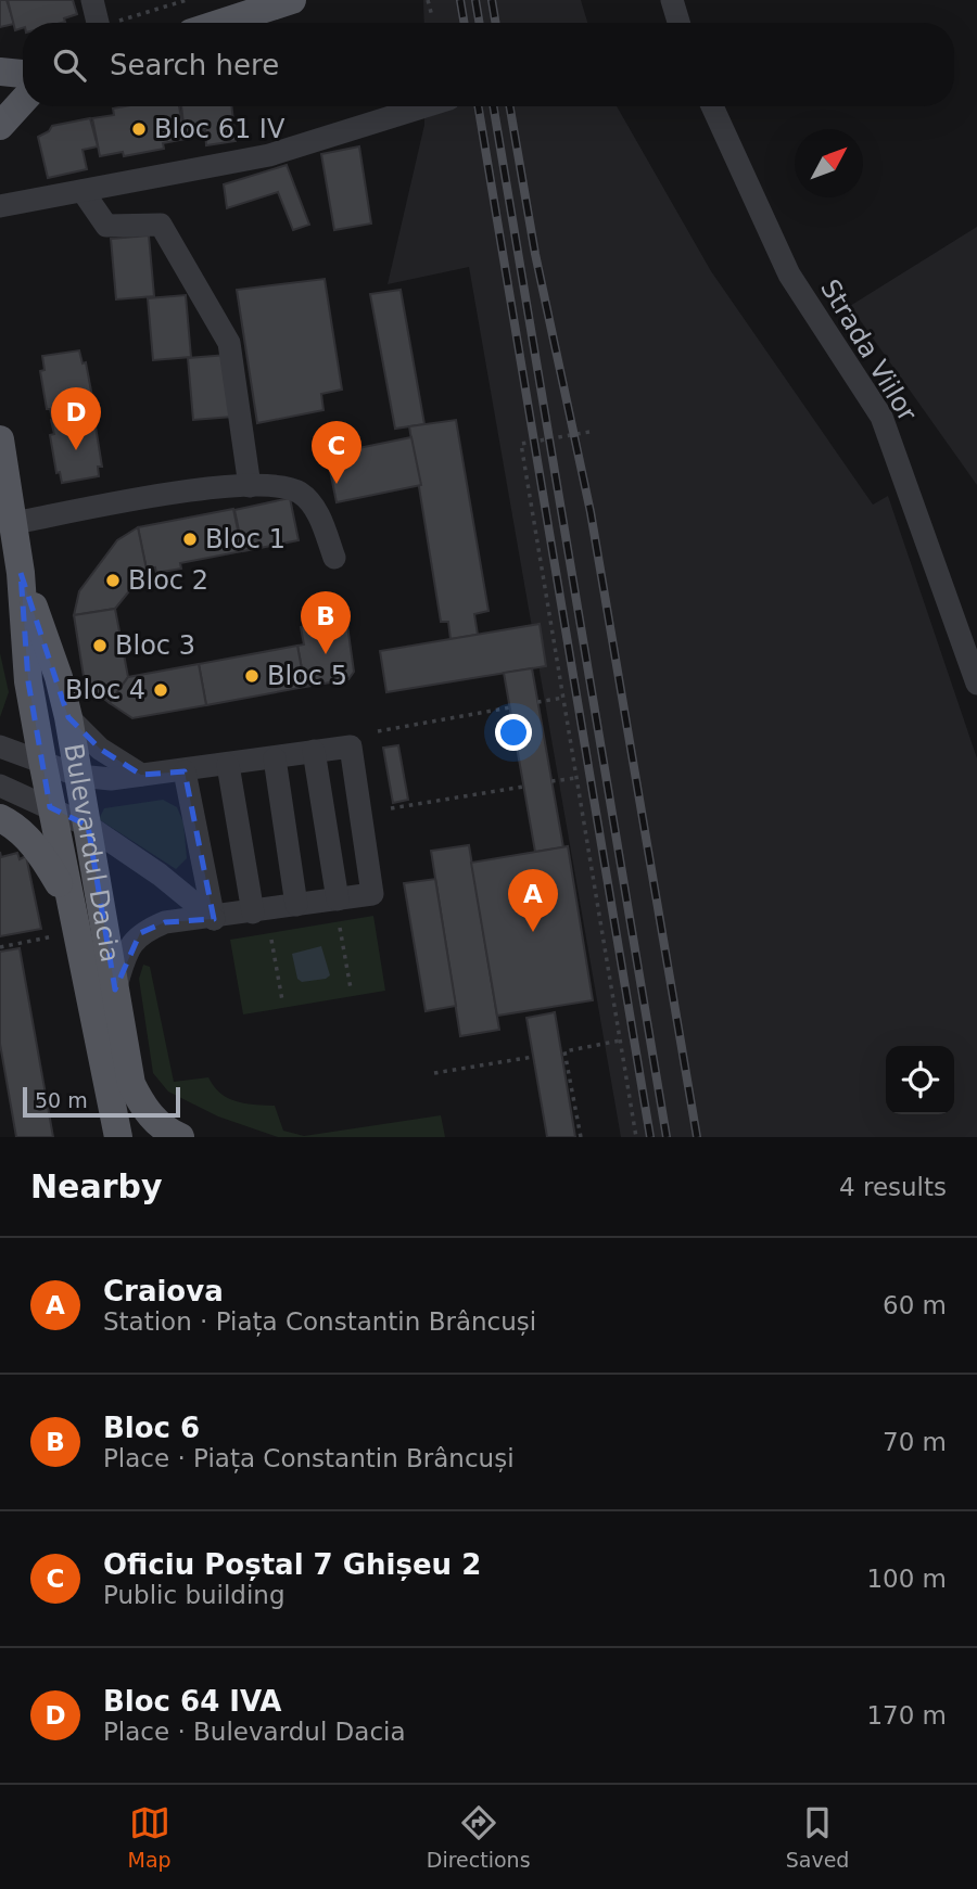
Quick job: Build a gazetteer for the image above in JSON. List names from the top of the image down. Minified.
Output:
{"streets":{"main road":["Bulevardul Dacia"],"street":["Strada Viilor"]},"places":["Bloc 61 IV","Bloc 1","Bloc 2","Bloc 3","Bloc 5","Bloc 4"],"scale_bar":"50 m","north":"top right","page":{"search":"Search here","pins":["D","C","B","A"],"scale":"50 m","heading":["Nearby","4 results"],"list":[{"mark":"A","name":"Craiova","note":"Station · Piața Constantin Brâncuși","value":"60 m"},{"mark":"B","name":"Bloc 6","note":"Place · Piața Constantin Brâncuși","value":"70 m"},{"mark":"C","name":"Oficiu Poștal 7 Ghișeu 2","note":"Public building","value":"100 m"},{"mark":"D","name":"Bloc 64 IVA","note":"Place · Bulevardul Dacia","value":"170 m"}],"nav":["Map","Directions","Saved"]}}
